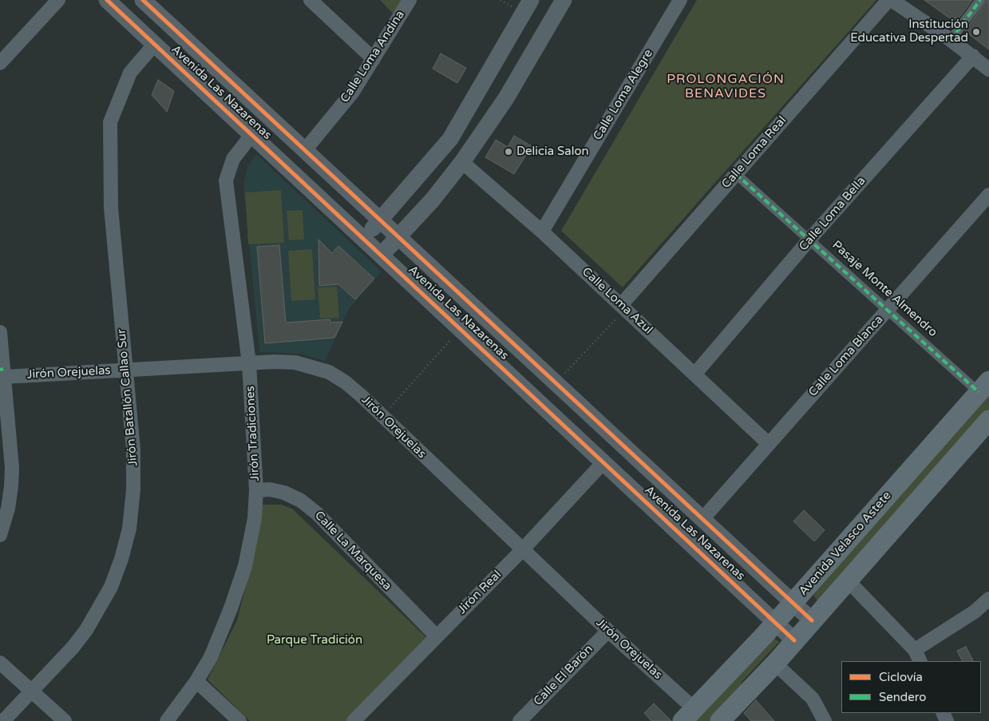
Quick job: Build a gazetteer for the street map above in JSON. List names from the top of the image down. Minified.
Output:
{"streets":{"main road":["Avenida Velasco Astete"],"street":["Calle Loma Andina","Avenida Las Nazarenas","Calle Loma Alegre","Calle Loma Real","Calle Loma Bella","Pasaje Monte Almendro","Calle Loma Azul","Calle Loma Blanca","Jirón Orejuelas","Jirón Batallón Callao Sur","Jirón Tradiciones","Calle La Marquesa","Jirón Real","Calle El Barón"]},"crossings":[["Calle Loma Andina","Avenida Las Nazarenas"],["Avenida Las Nazarenas","Calle Loma Blanca"],["Avenida Las Nazarenas","Jirón Batallón Callao Sur"],["Avenida Las Nazarenas","Jirón Tradiciones"],["Avenida Las Nazarenas","Avenida Velasco Astete"],["Avenida Las Nazarenas","Jirón Real"],["Calle Loma Alegre","Calle Loma Azul"],["Calle Loma Real","Pasaje Monte Almendro"],["Calle Loma Real","Calle Loma Azul"],["Calle Loma Bella","Pasaje Monte Almendro"],["Calle Loma Bella","Calle Loma Azul"],["Pasaje Monte Almendro","Calle Loma Blanca"],["Pasaje Monte Almendro","Avenida Velasco Astete"],["Calle Loma Azul","Calle Loma Blanca"],["Jirón Orejuelas","Jirón Batallón Callao Sur"],["Jirón Orejuelas","Jirón Tradiciones"],["Jirón Orejuelas","Avenida Velasco Astete"],["Jirón Orejuelas","Jirón Real"],["Jirón Orejuelas","Calle El Barón"],["Jirón Tradiciones","Calle La Marquesa"],["Calle La Marquesa","Jirón Real"]],"districts":["PROLONGACIÓN BENAVIDES"],"parks":["Parque Tradición"],"places":["Institución Educativa Despertad","Delicia Salon"],"legend":["Ciclovía","Sendero"]}
